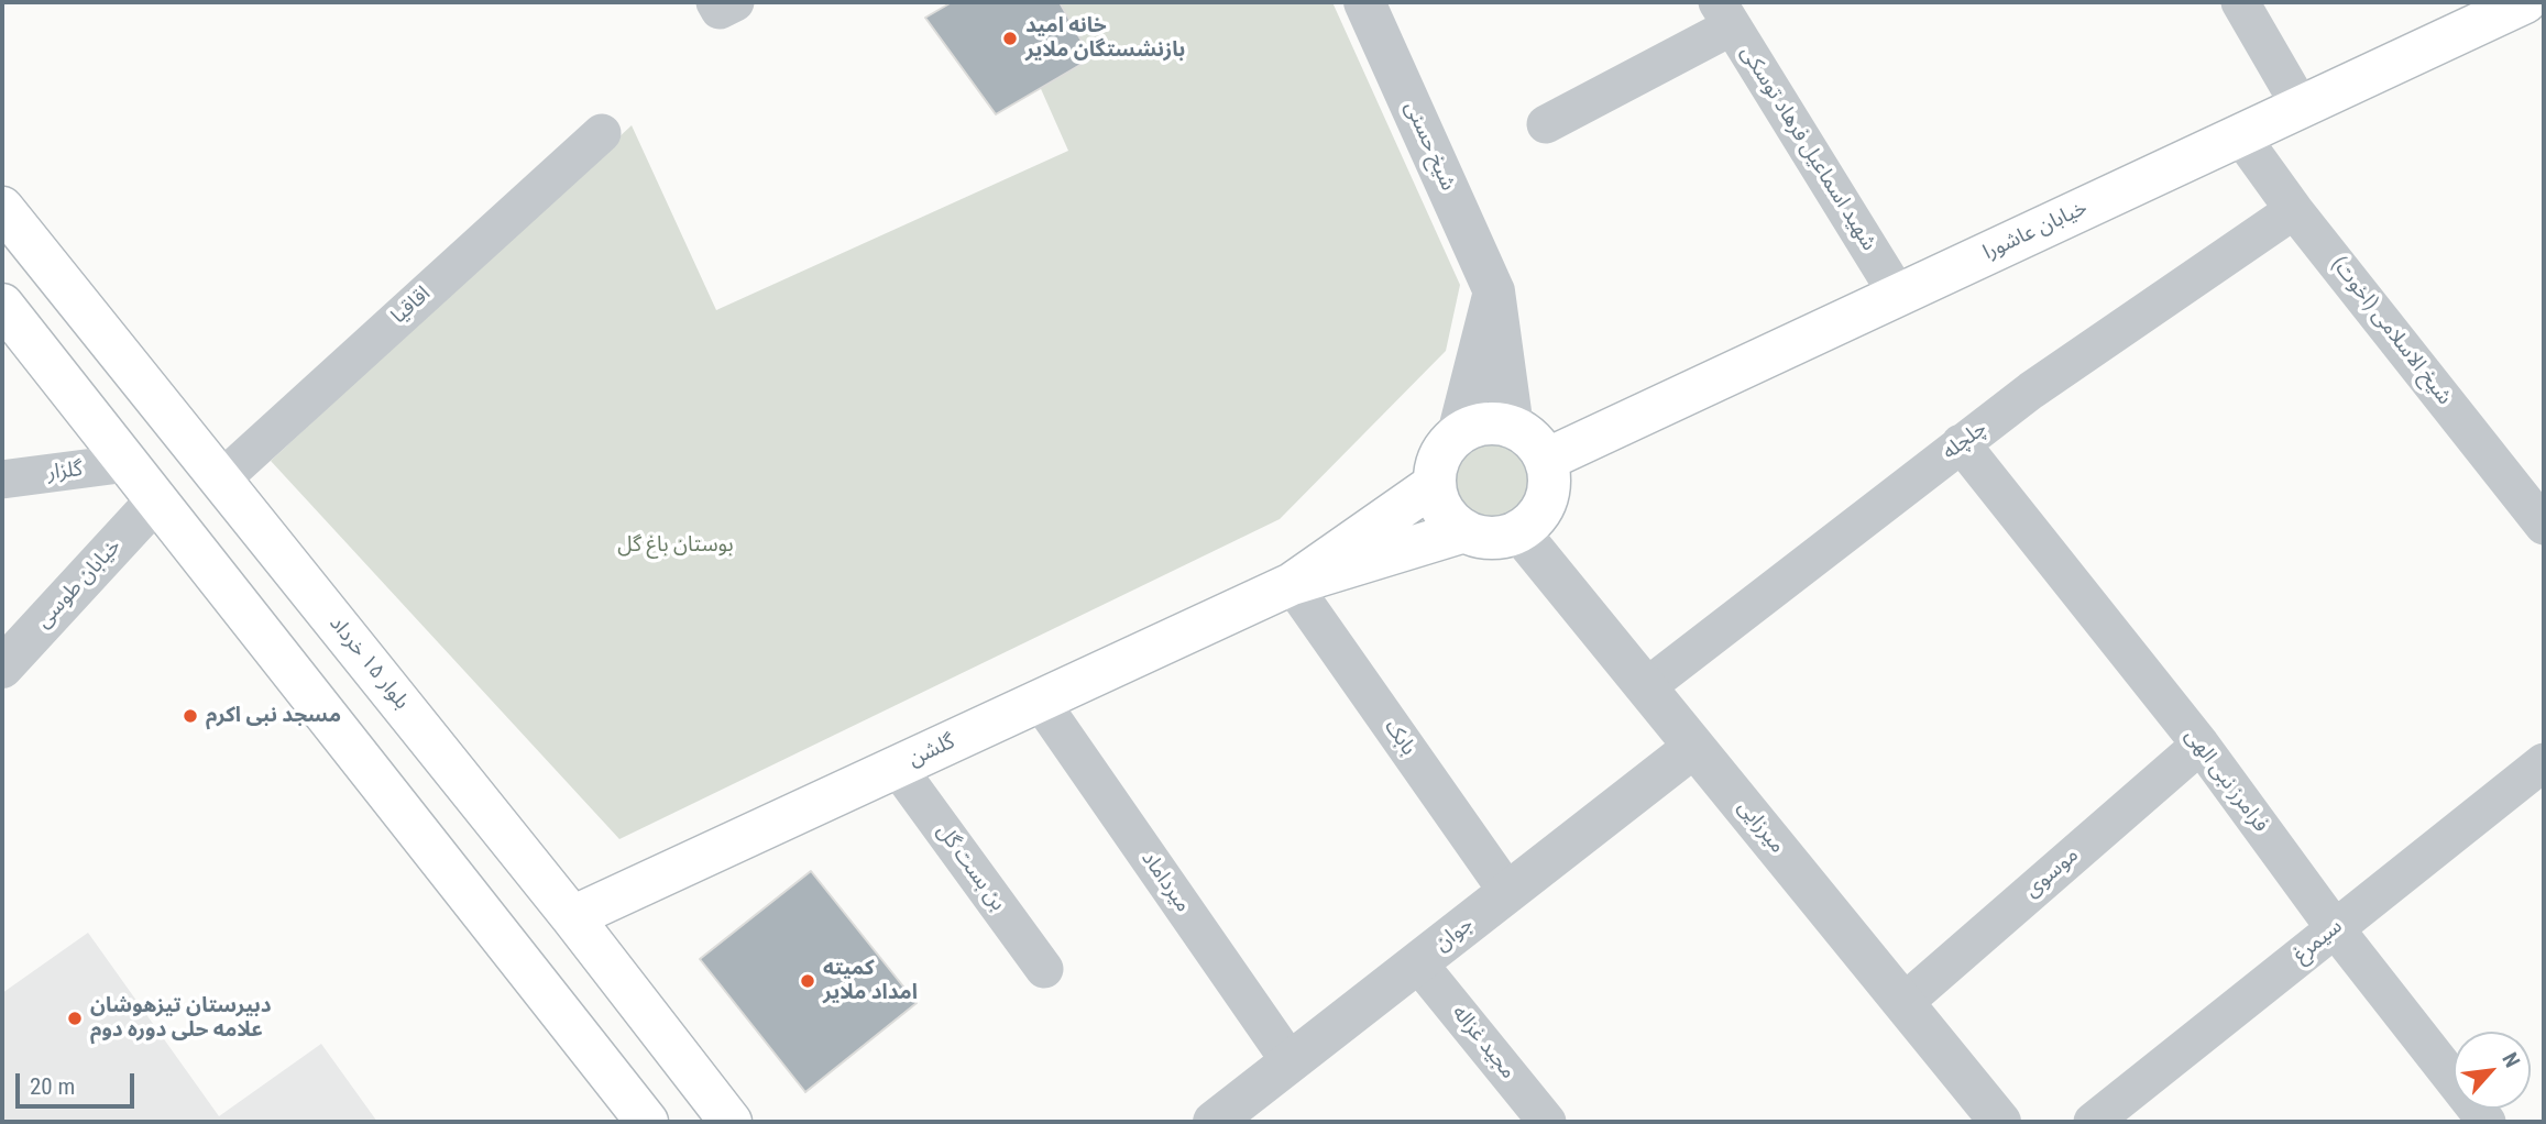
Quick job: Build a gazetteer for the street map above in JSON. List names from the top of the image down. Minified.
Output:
{"streets":{"main road":["خیابان عاشورا","بلوار ۱۵ خرداد","گلشن"],"street":["شیخ حسنی","شهید اسماعیل فرهاد توسکی","اقاقیا","شیخ الاسلامی (اخوت)","چلچله","گلزار","خیابان طوسی","بابک","فرامرز نبی الهی","میرزایی","بن بست گل","موسوی","میرداماد","جوان","سیمرغ","مجید غزاله"]},"crossings":[["شیخ حسنی","خیابان عاشورا"],["شیخ حسنی","میرزایی"],["شهید اسماعیل فرهاد توسکی","خیابان عاشورا"],["خیابان عاشورا","شیخ الاسلامی (اخوت)"],["خیابان عاشورا","میرزایی"],["اقاقیا","بلوار ۱۵ خرداد"],["شیخ الاسلامی (اخوت)","چلچله"],["چلچله","فرامرز نبی الهی"],["چلچله","میرزایی"],["بلوار ۱۵ خرداد","گلشن"],["بابک","گلشن"],["بابک","جوان"],["گلشن","بن بست گل"],["گلشن","میرداماد"],["فرامرز نبی الهی","موسوی"],["فرامرز نبی الهی","سیمرغ"],["میرزایی","موسوی"],["میرزایی","جوان"],["میرداماد","جوان"],["جوان","مجید غزاله"]],"parks":["بوستان باغ گل"],"places":["خانه امید بازنشستگان ملایر","مسجد نبی اکرم","کمیته امداد ملایر","دبیرستان تیزهوشان علامه حلی دوره دوم"],"scale_bar":"20 m","north":"top right"}
